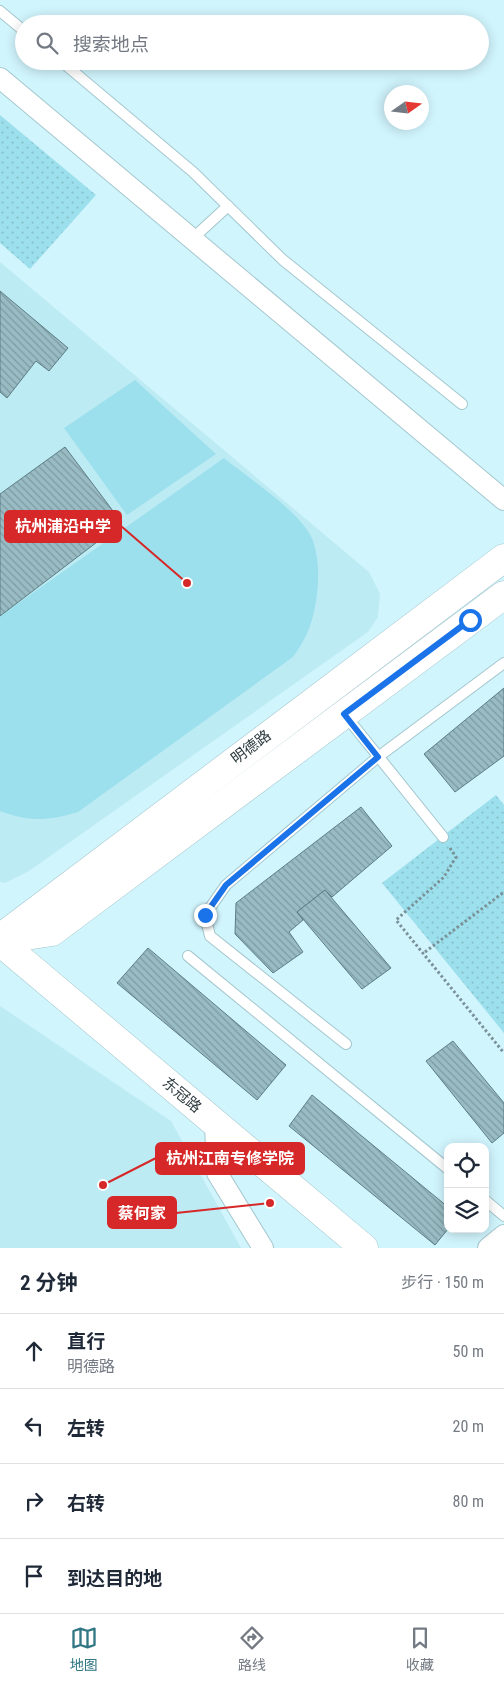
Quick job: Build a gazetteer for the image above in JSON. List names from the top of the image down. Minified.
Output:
{"streets":{"street":["明德路","东冠路"]},"crossings":[["明德路","东冠路"]],"places":["杭州浦沿中学","杭州江南专修学院","蔡何家"],"north":"right","page":{"search":"搜索地点","heading":["2 分钟","步行 · 150 m"],"list":[["直行","明德路","50 m"],["左转","20 m"],["右转","80 m"],"到达目的地"],"nav":["地图","路线","收藏"]}}
